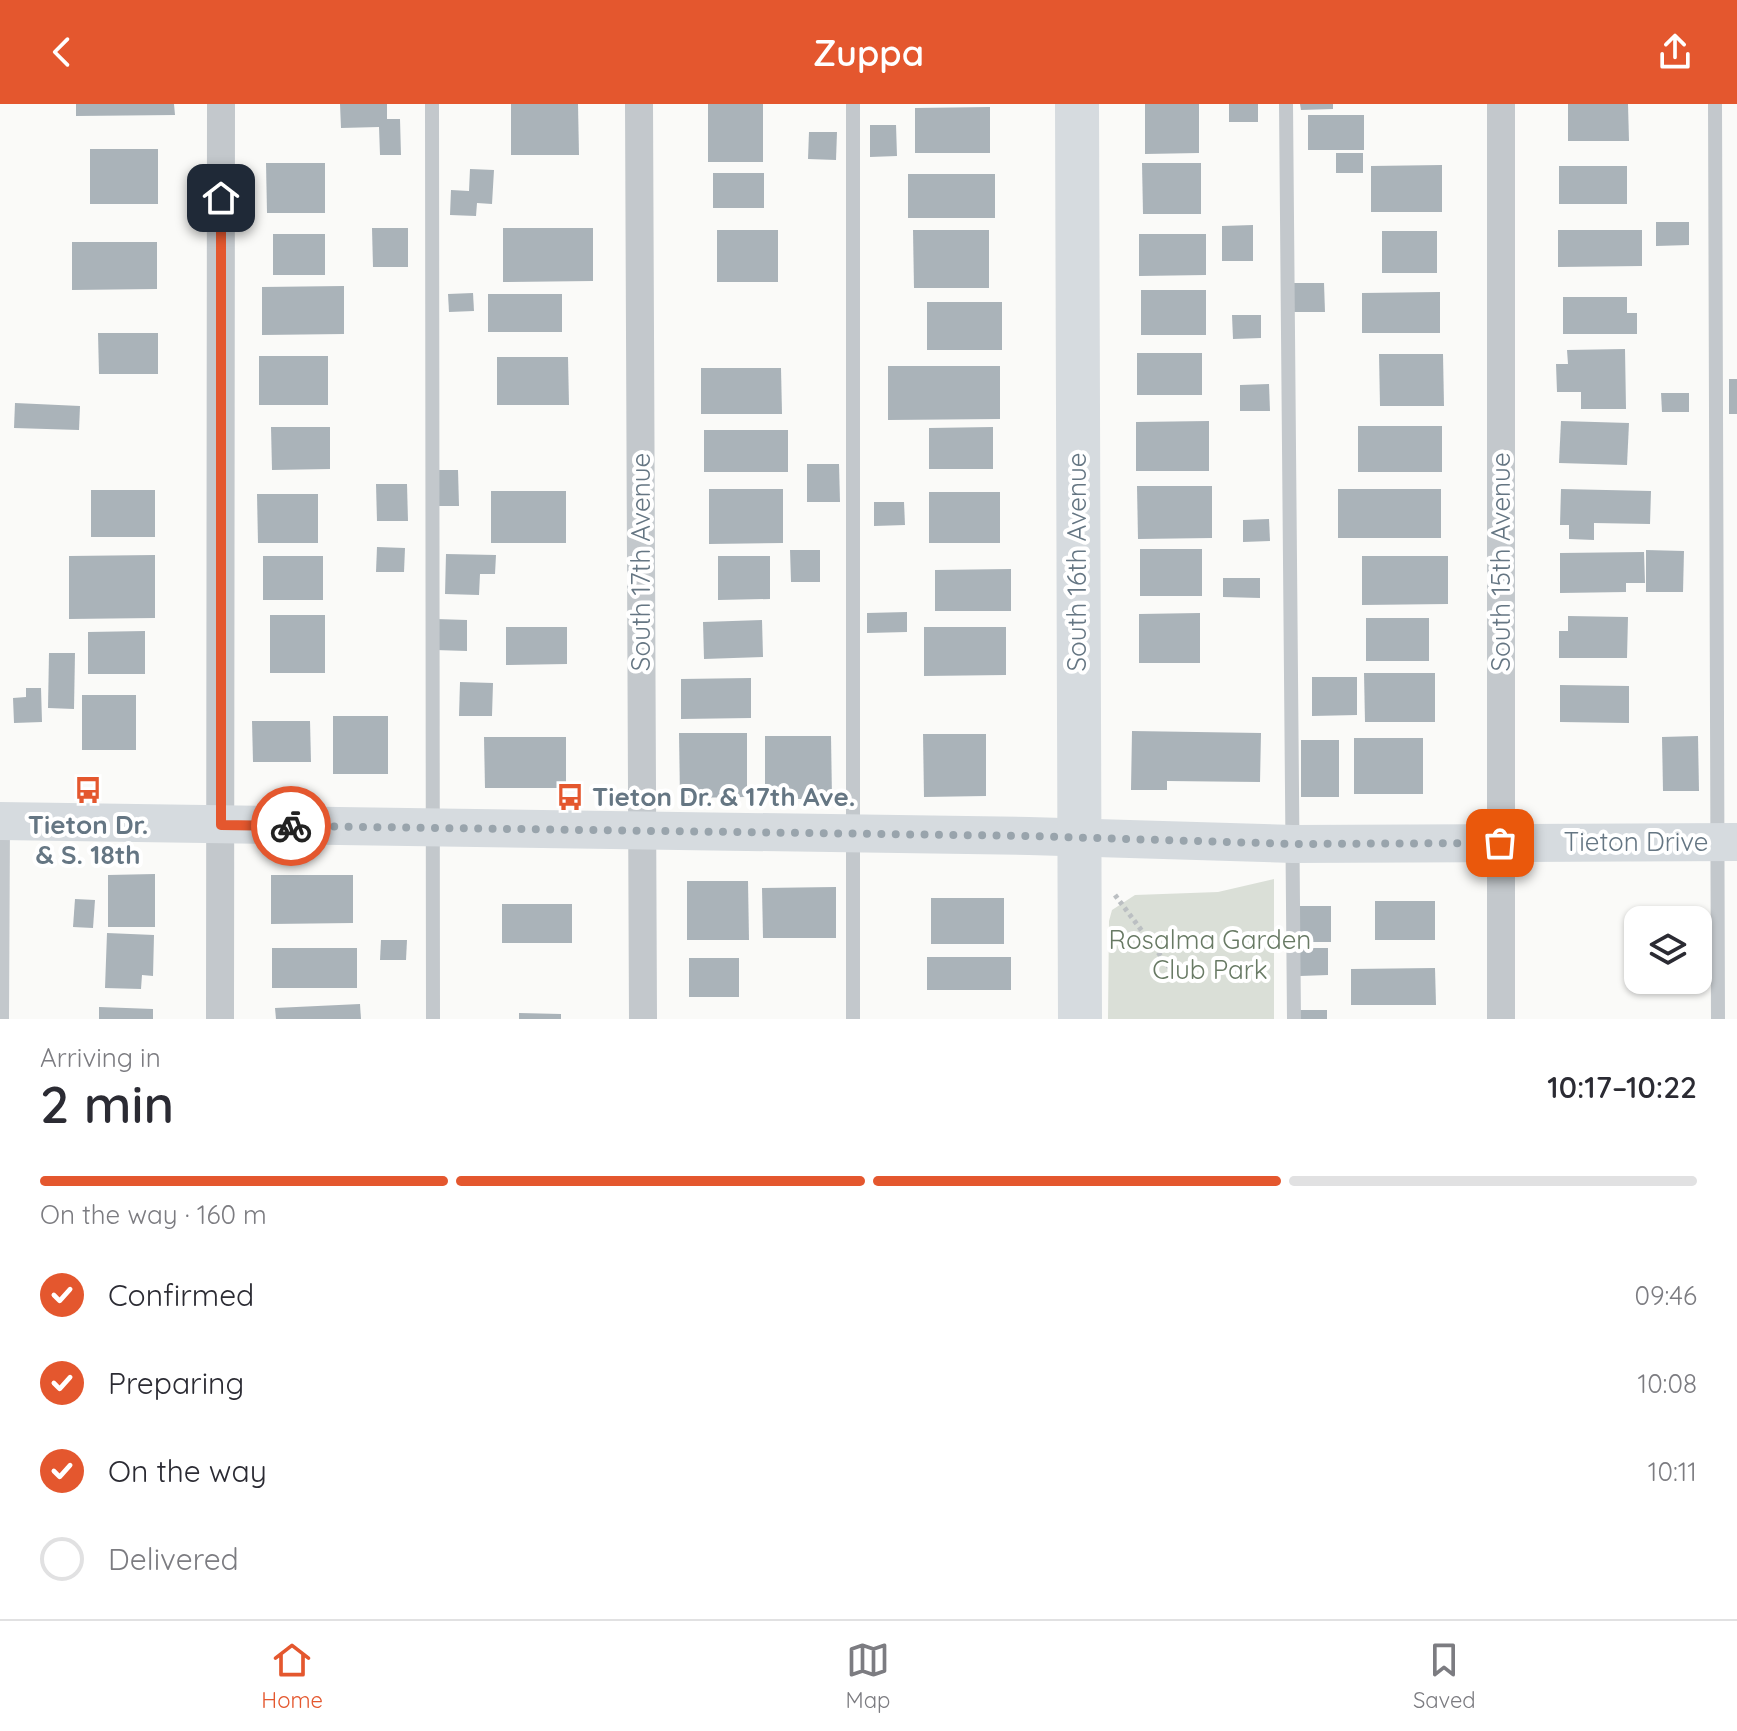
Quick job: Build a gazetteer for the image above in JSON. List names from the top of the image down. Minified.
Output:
{"streets":{"main road":["South 16th Avenue","Tieton Drive"],"street":["South 17th Avenue","South 15th Avenue"]},"crossings":[["South 17th Avenue","Tieton Drive"],["South 16th Avenue","Tieton Drive"],["South 15th Avenue","Tieton Drive"]],"parks":["Rosalma Garden Club Park"],"places":{"bus stop":["Tieton Dr. & S. 18th","Tieton Dr. & 17th Ave."]},"page":{"header":"Zuppa","heading":["2 min","Arriving in","10:17–10:22"],"bar":"On the way · 160 m","list":[["Confirmed","09:46"],["Preparing","10:08"],["On the way","10:11"],"Delivered"],"tabs":["Home","Map","Saved"]}}
